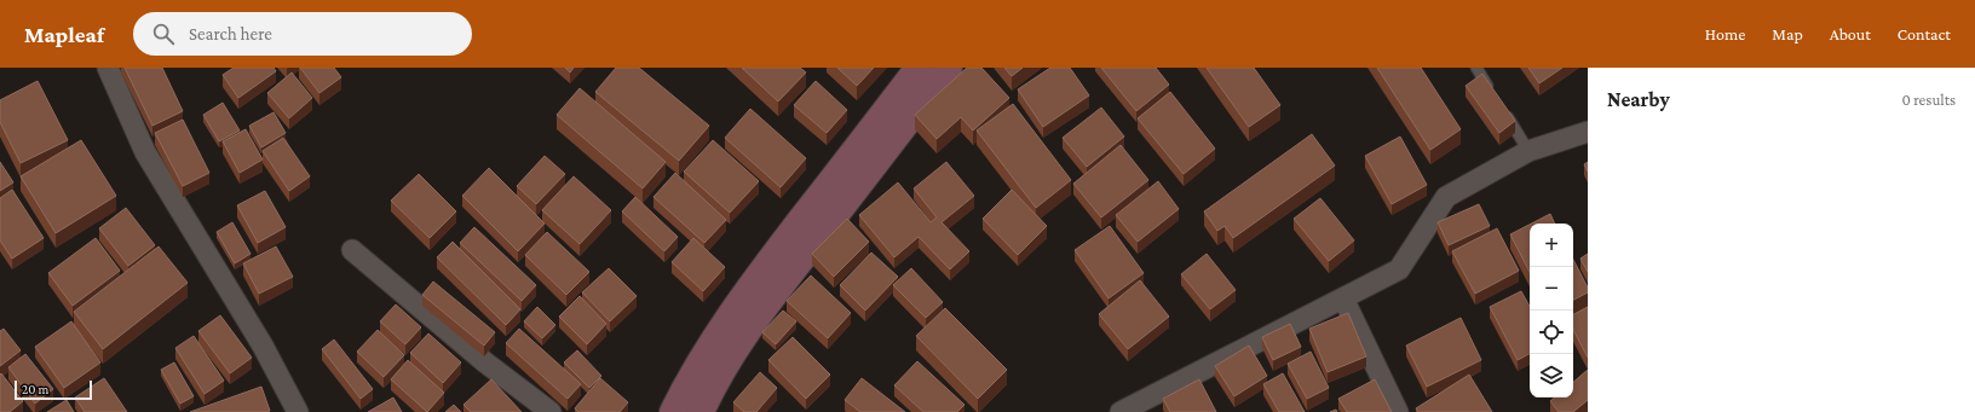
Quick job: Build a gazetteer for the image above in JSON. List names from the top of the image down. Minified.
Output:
{"scale_bar":"20 m","page":{"header":"Mapleaf","search":"Search here","nav":["Home","Map","About","Contact"],"heading":["Nearby","0 results"],"map_buttons":["+","−"],"scale":"20 m"}}
